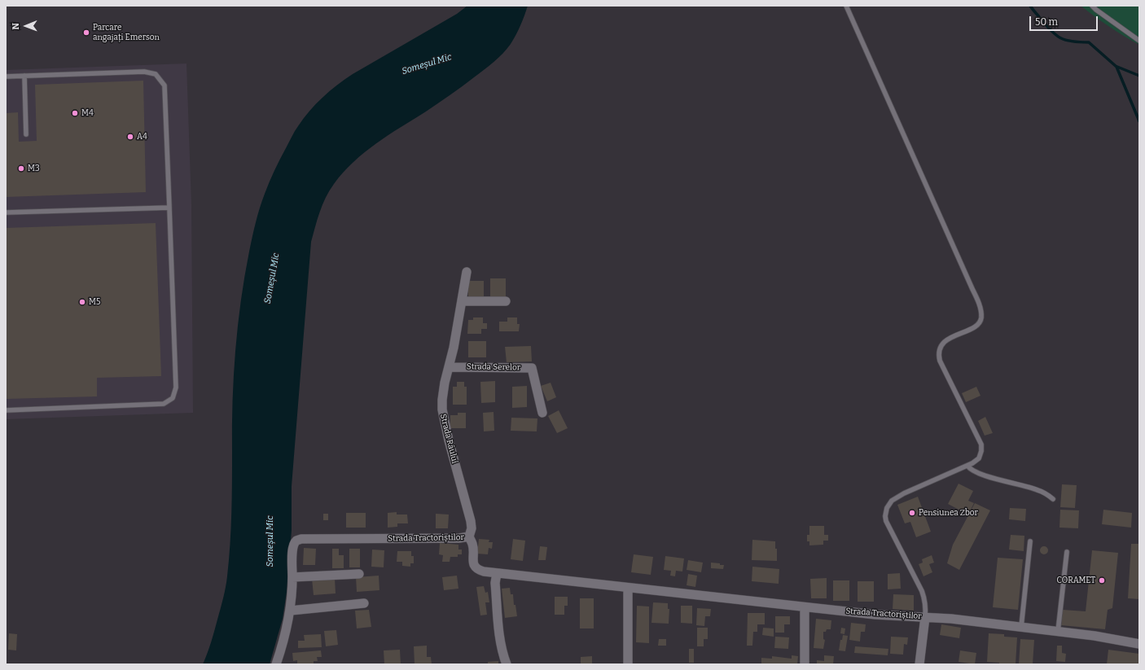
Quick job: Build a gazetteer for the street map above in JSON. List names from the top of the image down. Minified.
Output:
{"streets":{"street":["Strada Serelor","Strada Râului","Strada Tractoriștilor"]},"crossings":[["Strada Serelor","Strada Râului"],["Strada Râului","Strada Tractoriștilor"]],"water":["Someșul Mic"],"places":["Parcare angajați Emerson","M4","A4","M3","M5","Pensiunea Zbor","CORAMET"],"scale_bar":"50 m","north":"left"}
